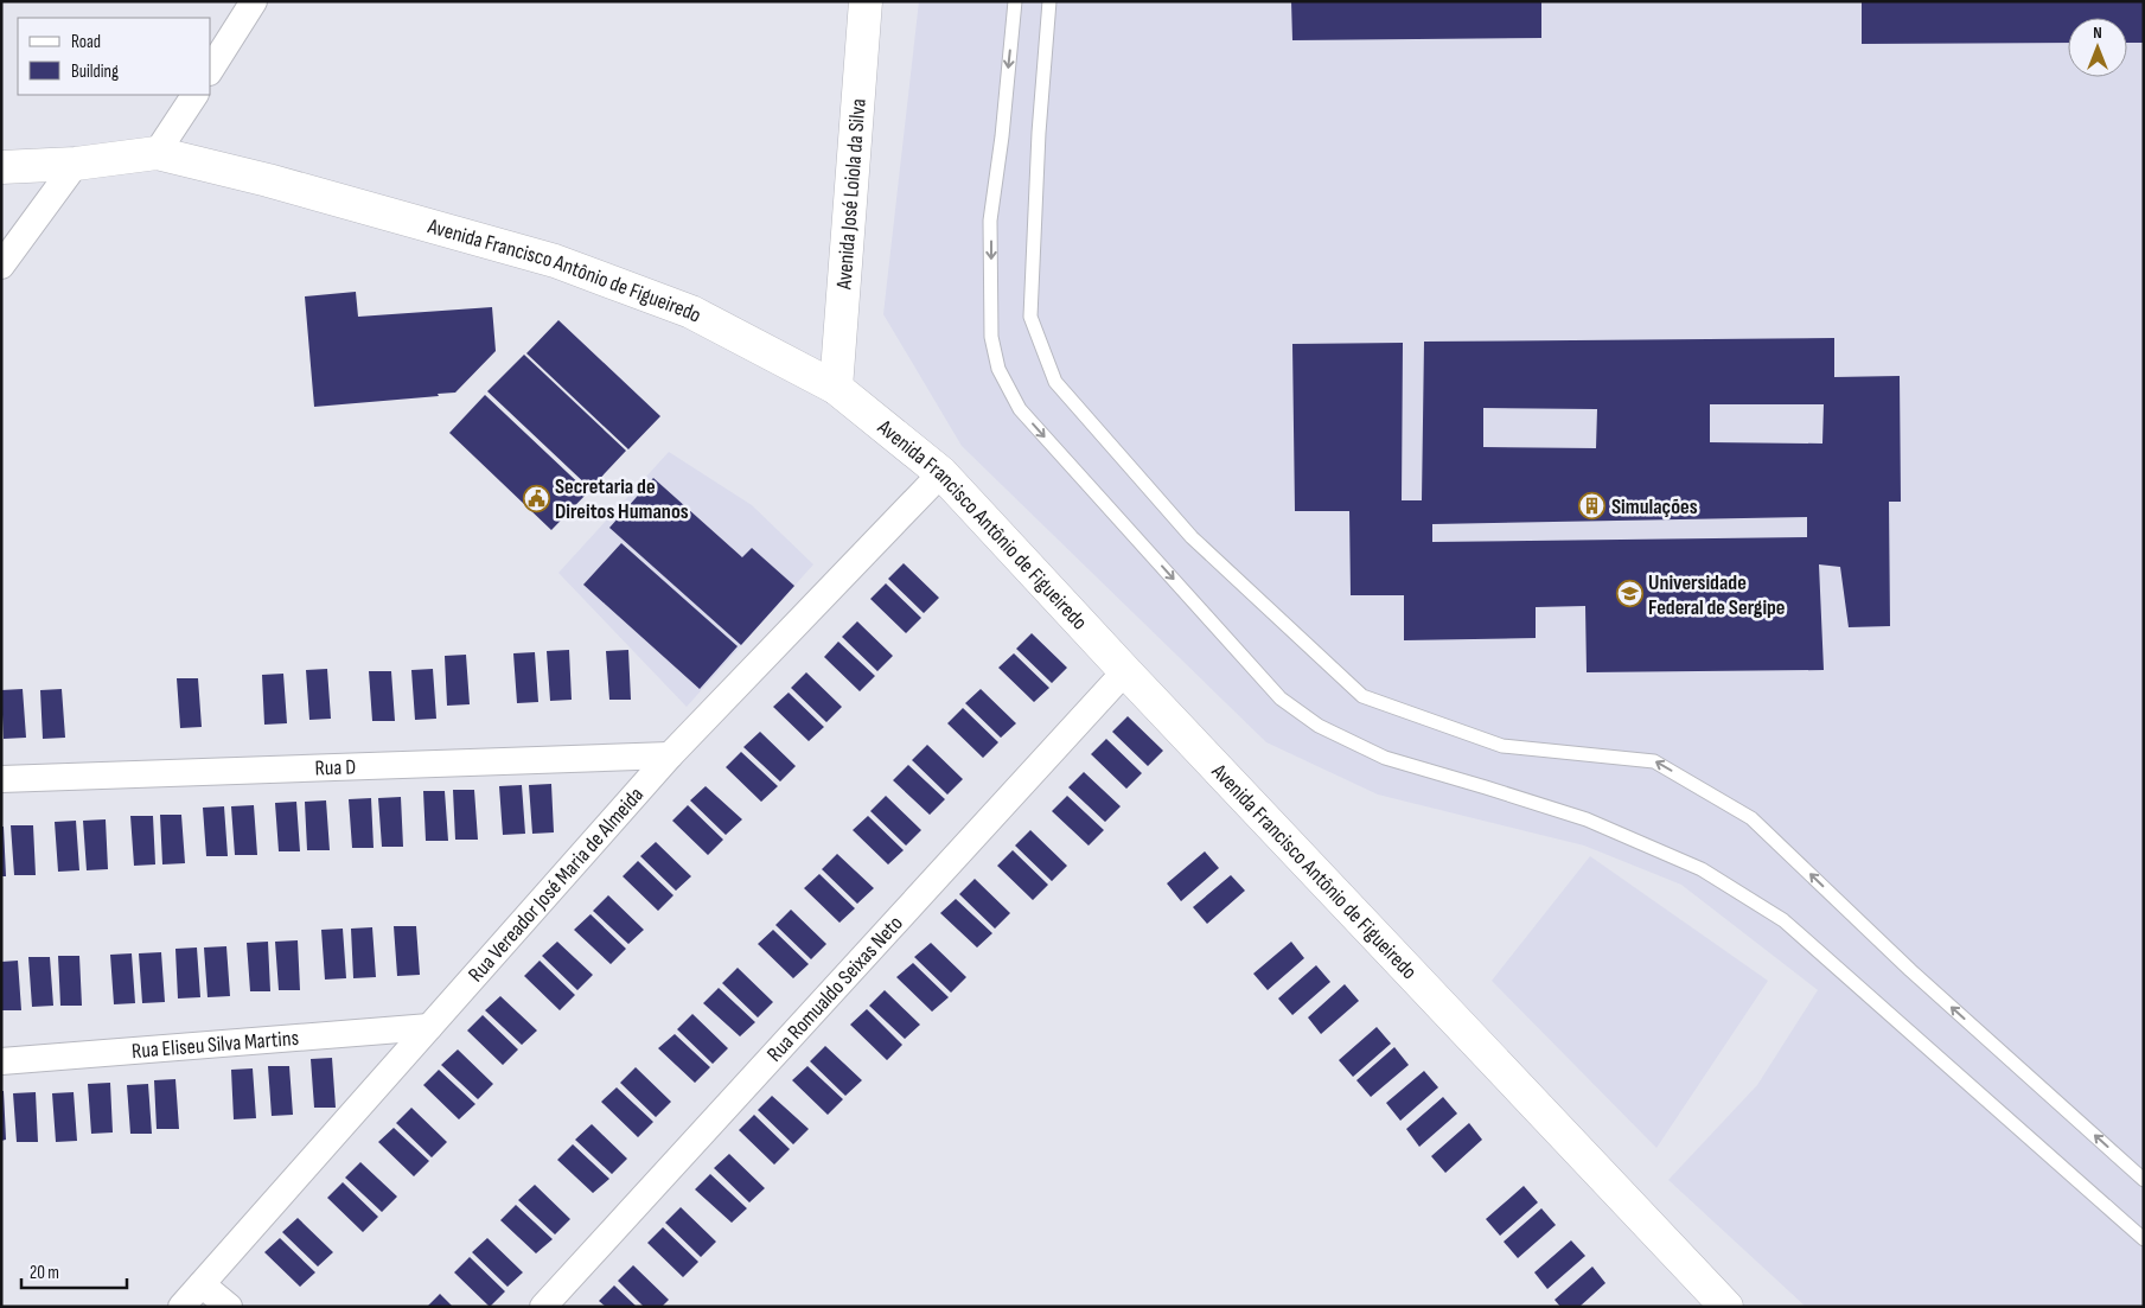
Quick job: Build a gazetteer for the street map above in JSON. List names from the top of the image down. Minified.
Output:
{"streets":{"street":["Avenida José Loiola da Silva","Avenida Francisco Antônio de Figueiredo","Rua D","Rua Vereador José Maria de Almeida","Rua Romualdo Seixas Neto","Rua Eliseu Silva Martins"]},"crossings":[["Avenida José Loiola da Silva","Avenida Francisco Antônio de Figueiredo"],["Avenida Francisco Antônio de Figueiredo","Rua Vereador José Maria de Almeida"],["Avenida Francisco Antônio de Figueiredo","Rua Romualdo Seixas Neto"],["Rua D","Rua Vereador José Maria de Almeida"],["Rua Vereador José Maria de Almeida","Rua Eliseu Silva Martins"]],"places":{"public building":["Secretaria de Direitos Humanos"],"building":["Simulações"],"school or university":["Universidade Federal de Sergipe"]},"legend":["Road","Building"],"scale_bar":"20 m","north":"top"}
